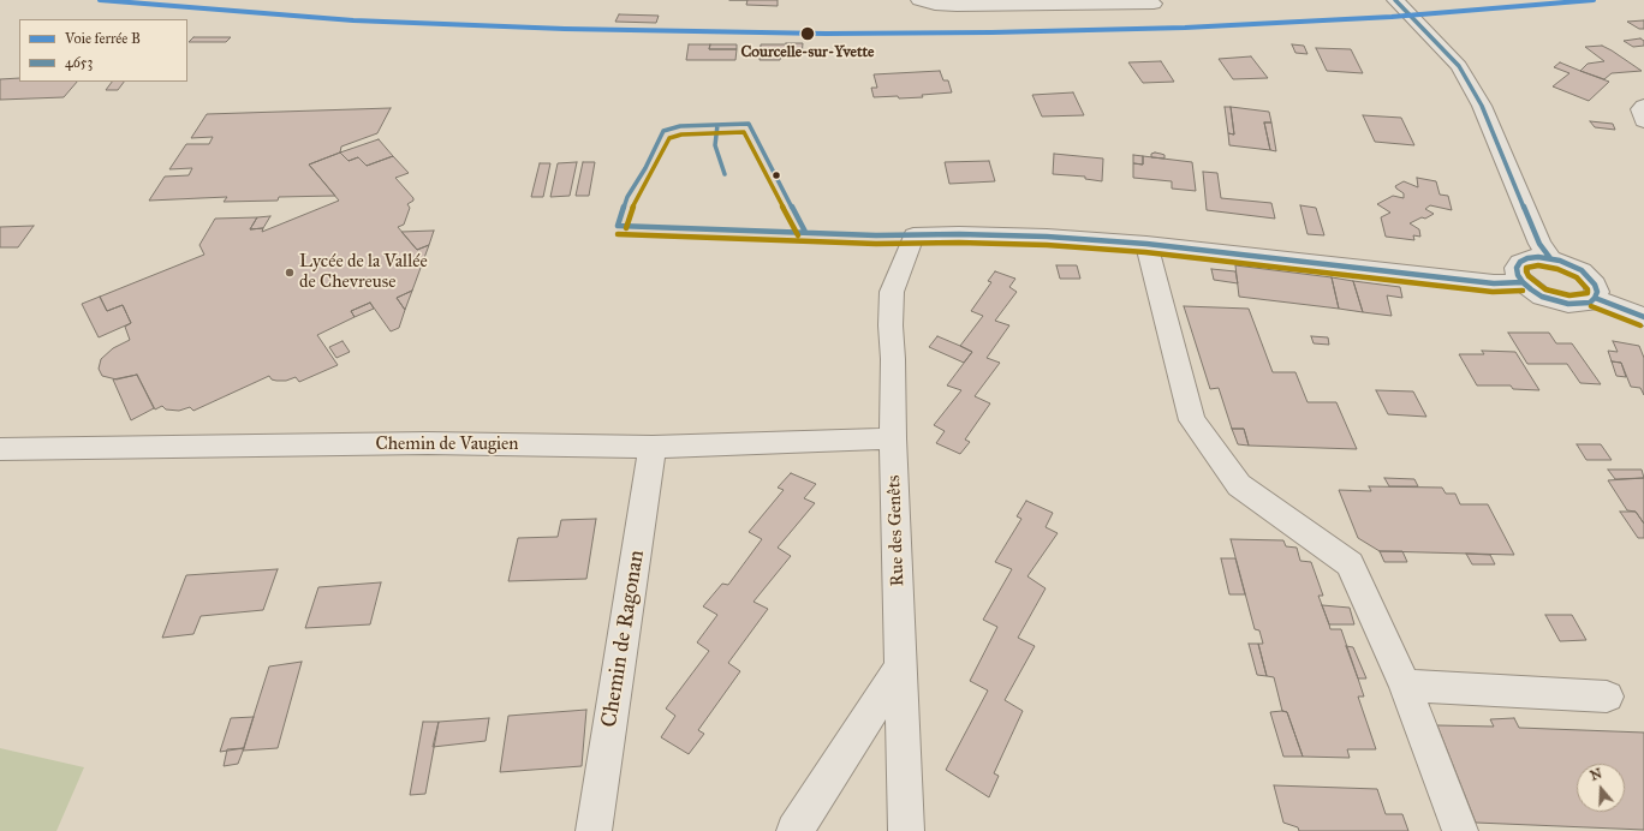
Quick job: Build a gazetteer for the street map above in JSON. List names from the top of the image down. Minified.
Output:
{"streets":{"street":["Chemin de Vaugien","Rue des Genêts","Chemin de Ragonan"]},"crossings":[["Chemin de Vaugien","Rue des Genêts"],["Chemin de Vaugien","Chemin de Ragonan"]],"places":["Courcelle-sur-Yvette","Lycée de la Vallée de Chevreuse"],"lines":["rail line B","transit line 4653"],"legend":["Voie ferrée B","4653"],"north":"top"}
